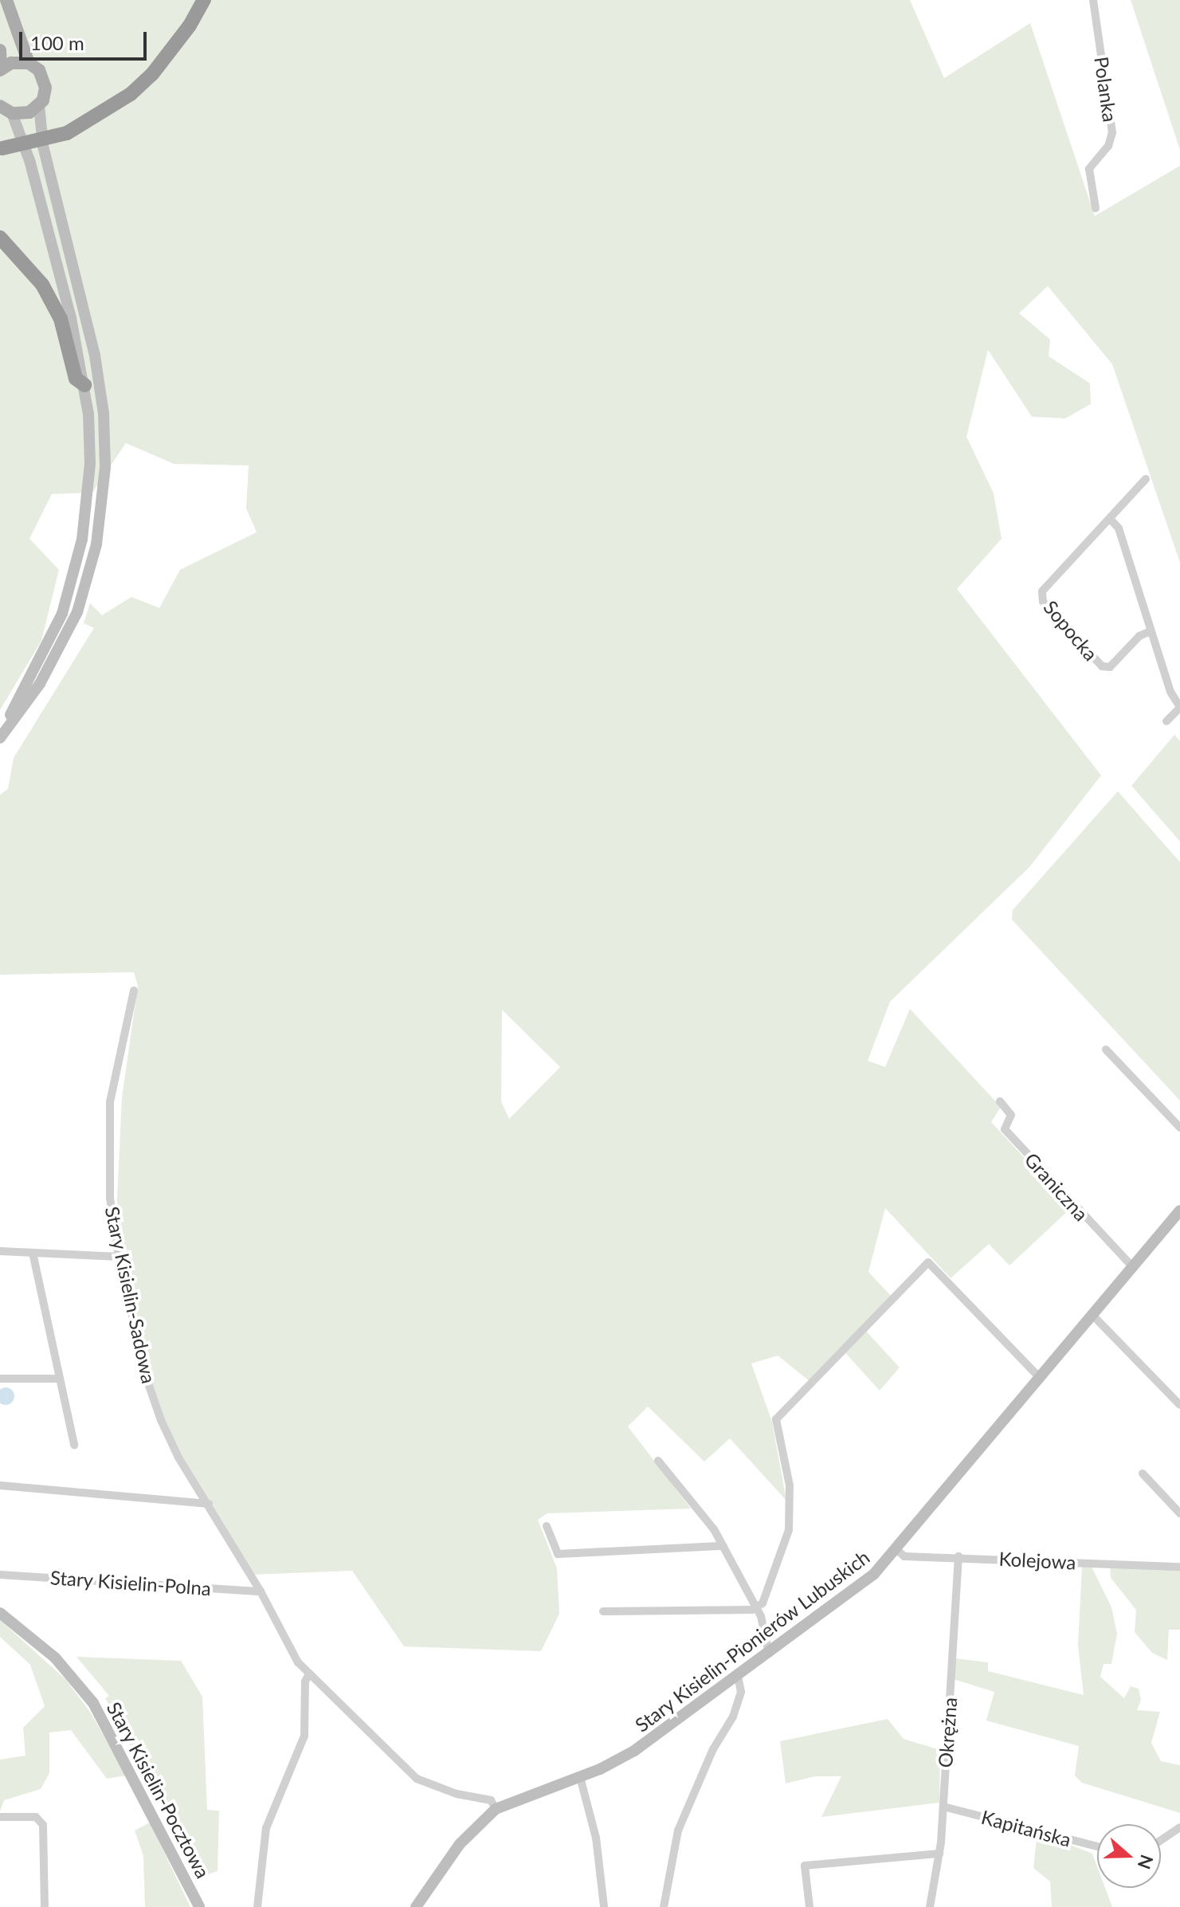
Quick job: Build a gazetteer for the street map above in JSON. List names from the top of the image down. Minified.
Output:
{"streets":{"street":["Polanka","Sopocka","Graniczna","Stary Kisielin-Sadowa","Kolejowa","Stary Kisielin-Polna","Stary Kisielin-Pionierów Lubuskich","Okrężna","Stary Kisielin-Pocztowa","Kapitańska"]},"crossings":[["Graniczna","Stary Kisielin-Pionierów Lubuskich"],["Stary Kisielin-Sadowa","Stary Kisielin-Polna"],["Stary Kisielin-Sadowa","Stary Kisielin-Pionierów Lubuskich"],["Kolejowa","Stary Kisielin-Pionierów Lubuskich"],["Kolejowa","Okrężna"],["Okrężna","Kapitańska"]],"scale_bar":"100 m","north":"right"}
